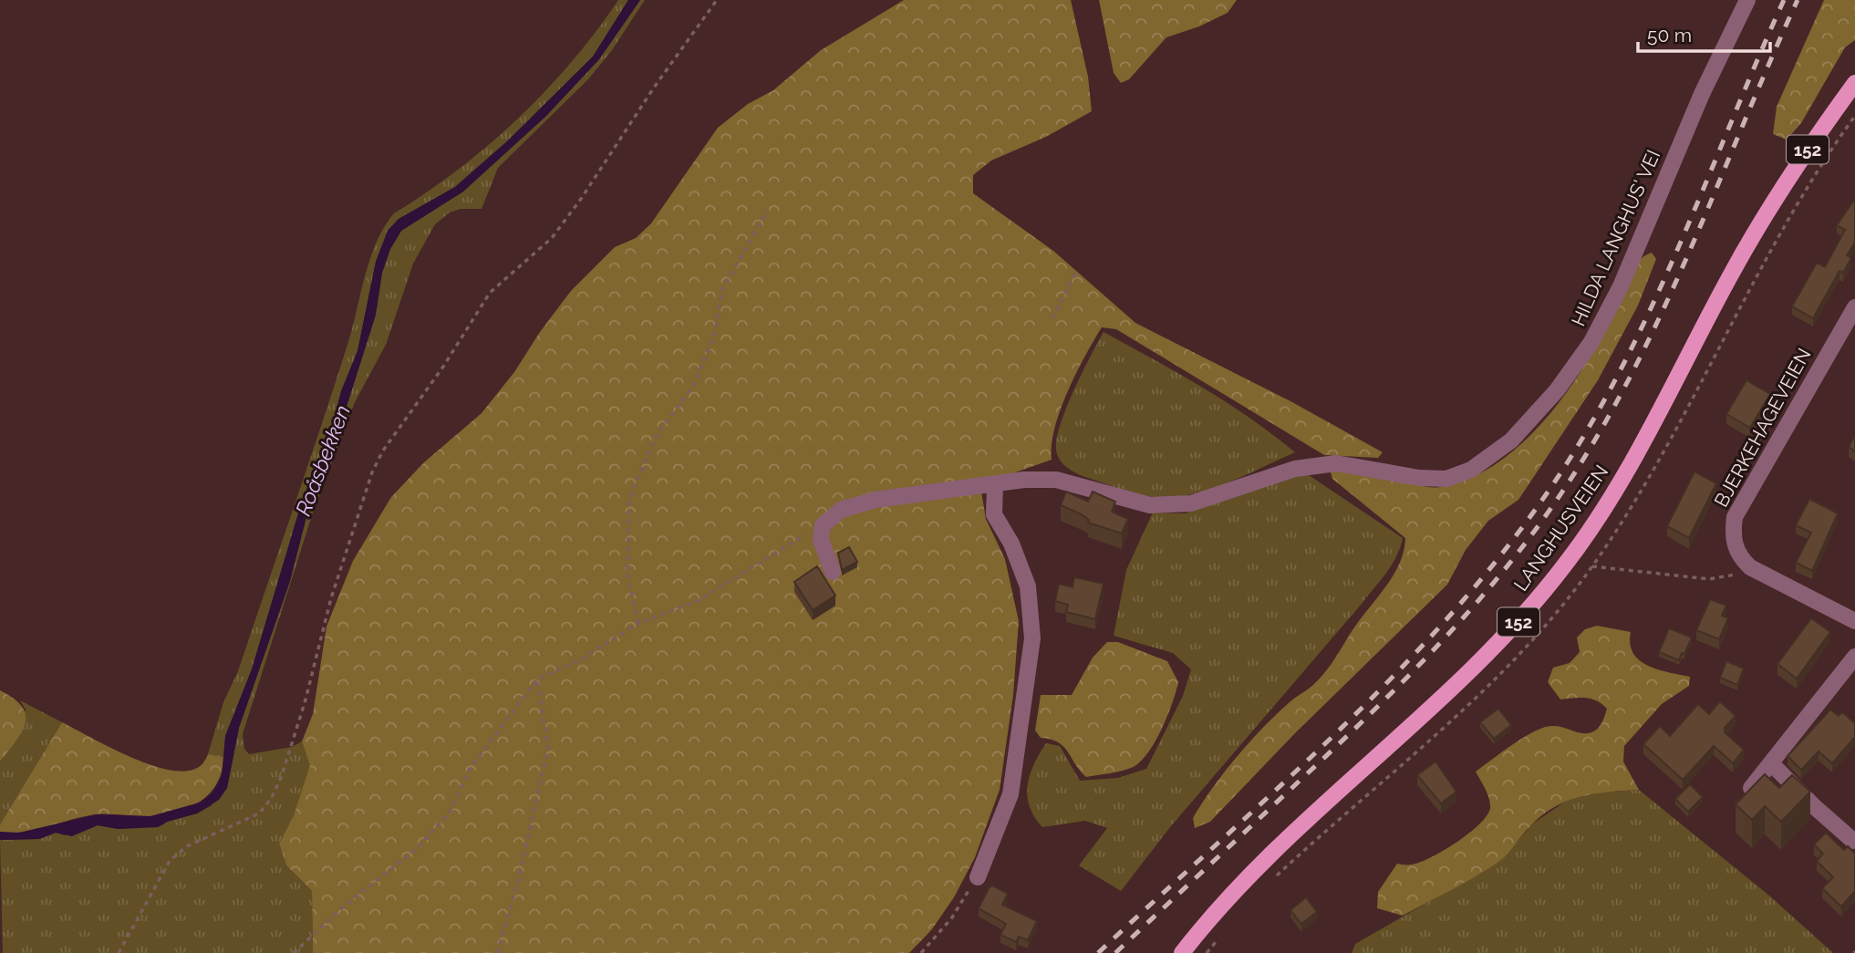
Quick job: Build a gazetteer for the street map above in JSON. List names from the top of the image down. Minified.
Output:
{"streets":{"main road":["152","LANGHUSVEIEN"],"street":["HILDA LANGHUS' VEI","BJERKEHAGEVEIEN"]},"water":["Roåsbekken"],"scale_bar":"50 m"}
